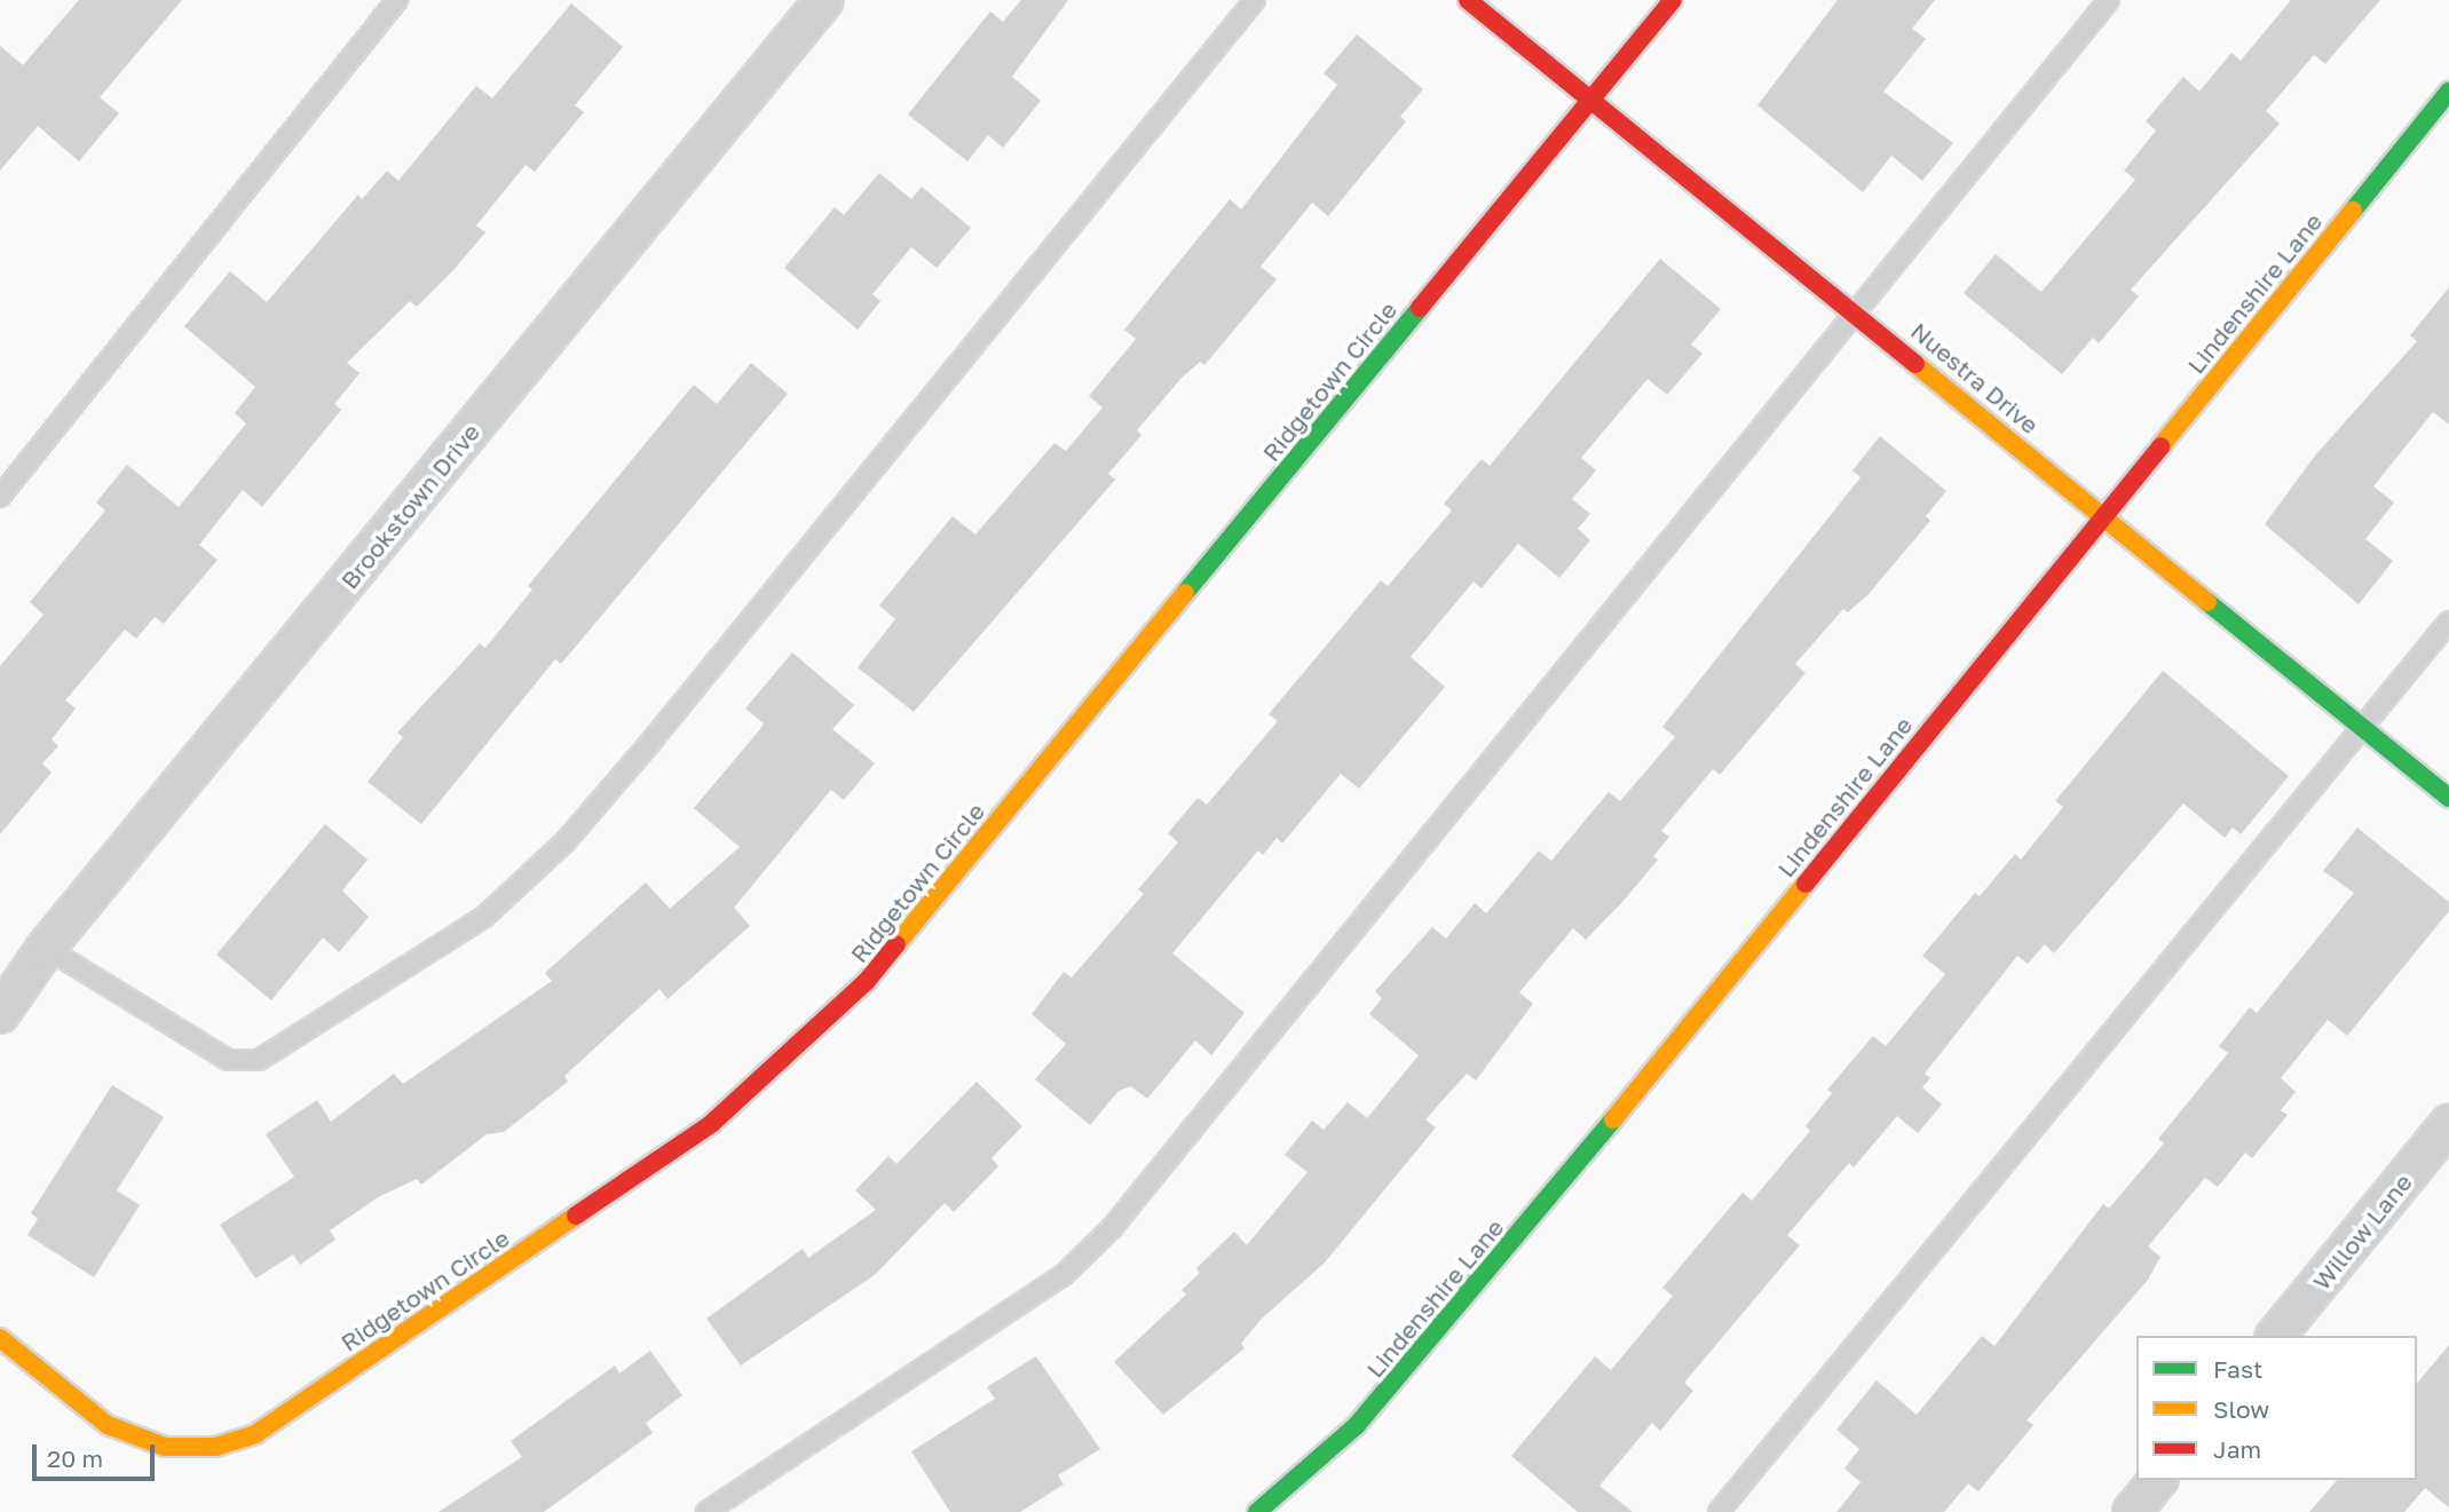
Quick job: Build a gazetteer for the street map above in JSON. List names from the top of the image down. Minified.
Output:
{"streets":{"street":["Lindenshire Lane","Nuestra Drive","Ridgetown Circle","Brookstown Drive","Willow Lane"]},"crossings":[["Lindenshire Lane","Nuestra Drive"],["Nuestra Drive","Ridgetown Circle"]],"legend":["Fast","Slow","Jam"],"scale_bar":"20 m"}
